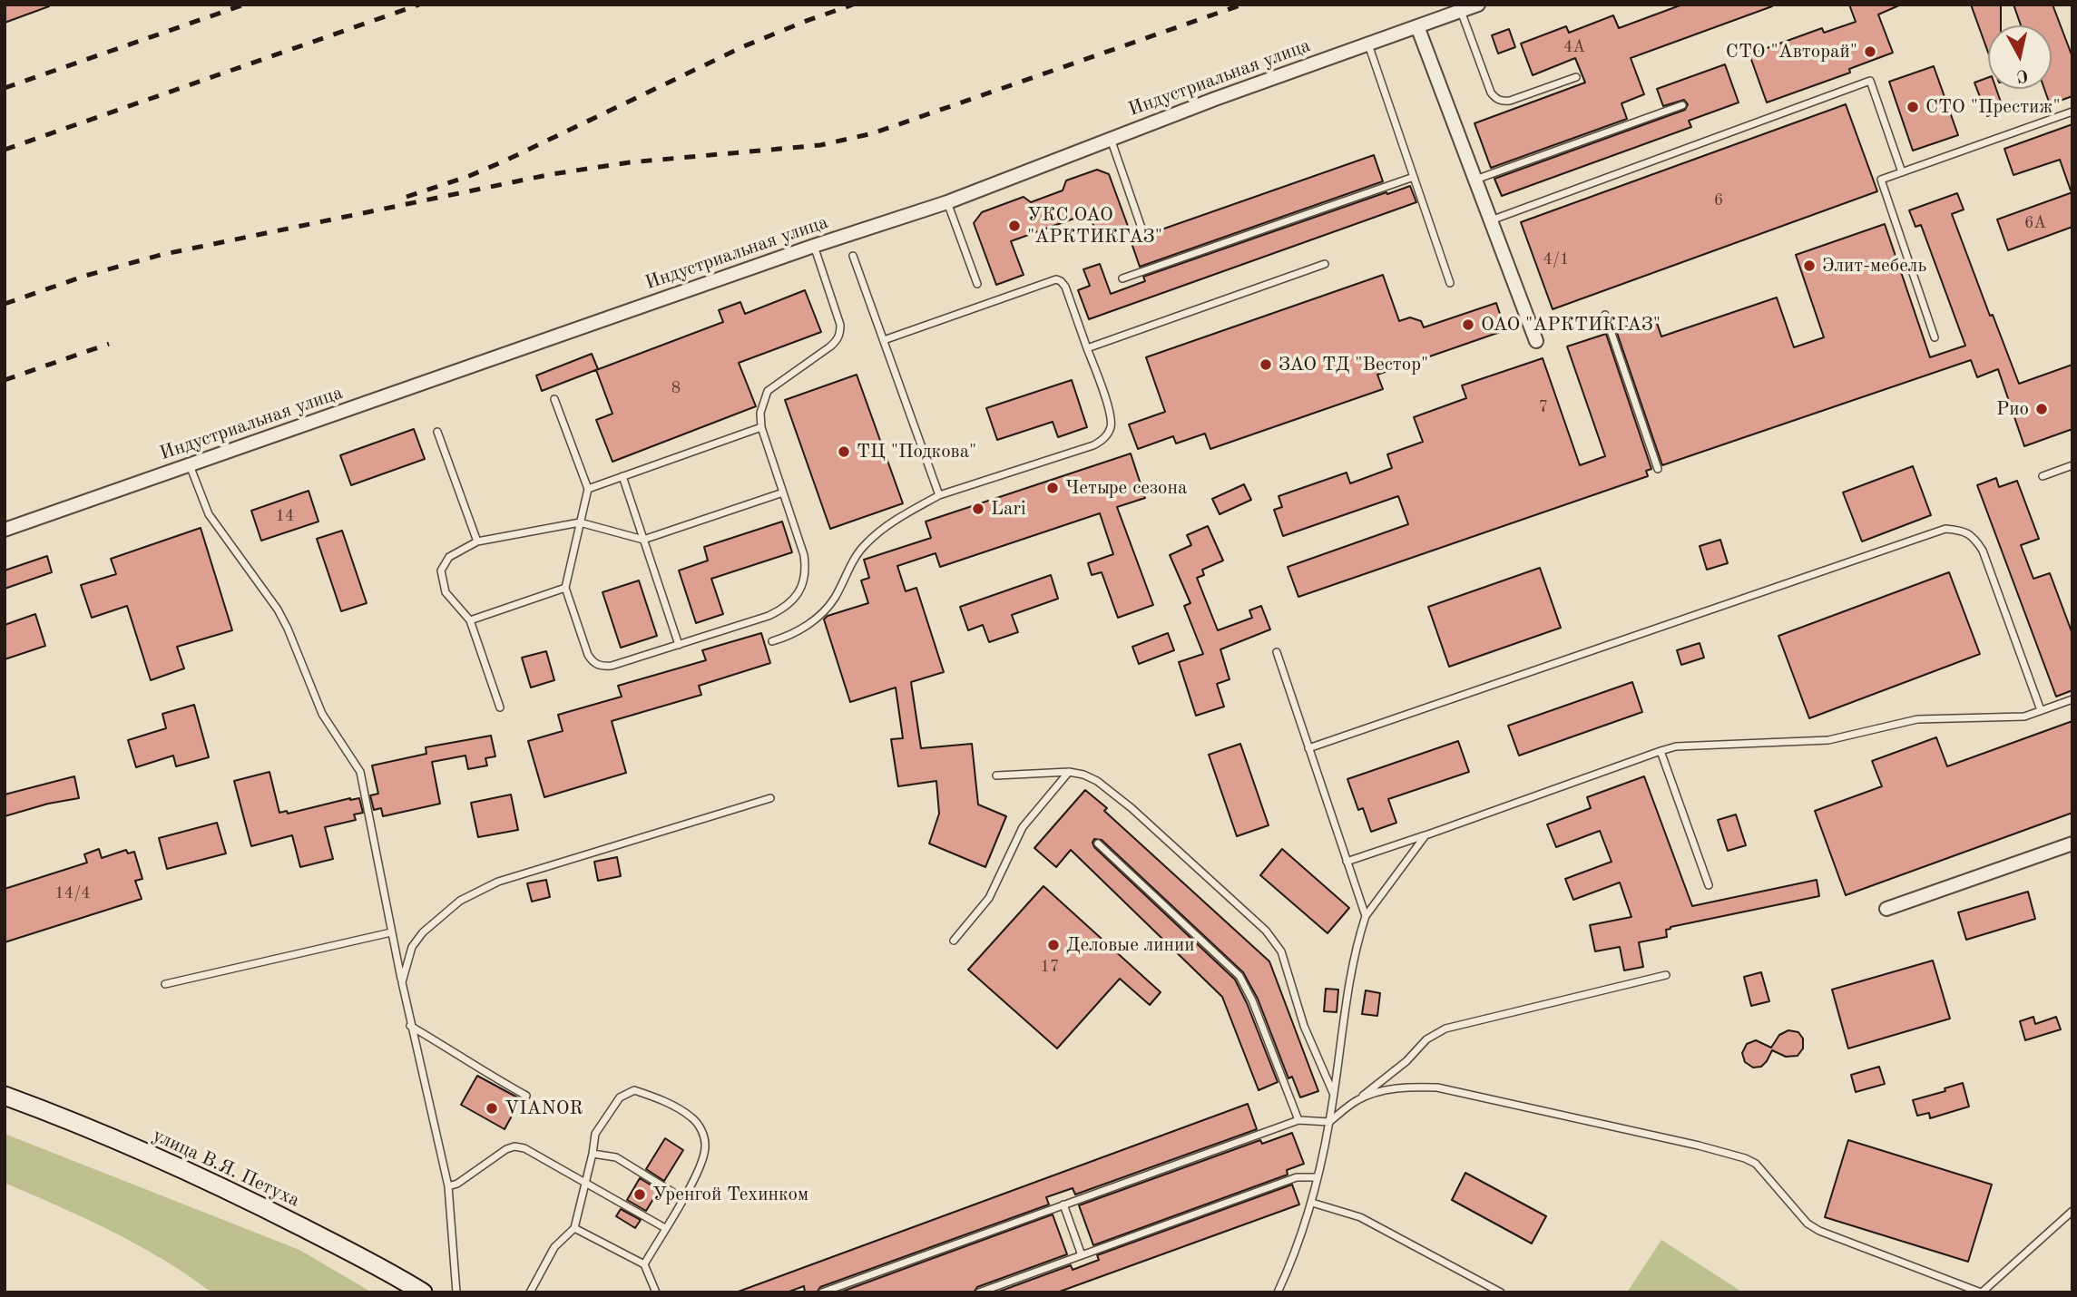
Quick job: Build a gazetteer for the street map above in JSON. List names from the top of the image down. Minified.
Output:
{"streets":{"street":["Индустриальная улица","улица В.Я. Петуха"]},"places":["СТО \"Авторай\"","СТО \"Престиж\"","УКС ОАО \"АРКТИКГАЗ\"","Элит-мебель","ОАО \"АРКТИКГАЗ\"","ЗАО ТД \"Вестор\"","Рио","ТЦ \"Подкова\"","Четыре сезона","Lari","Деловые линии","VIANOR","Уренгой Техинком"],"house_numbers":["4А","6","6А","4/1","8","7","14","14/4","17"],"north":"bottom"}
